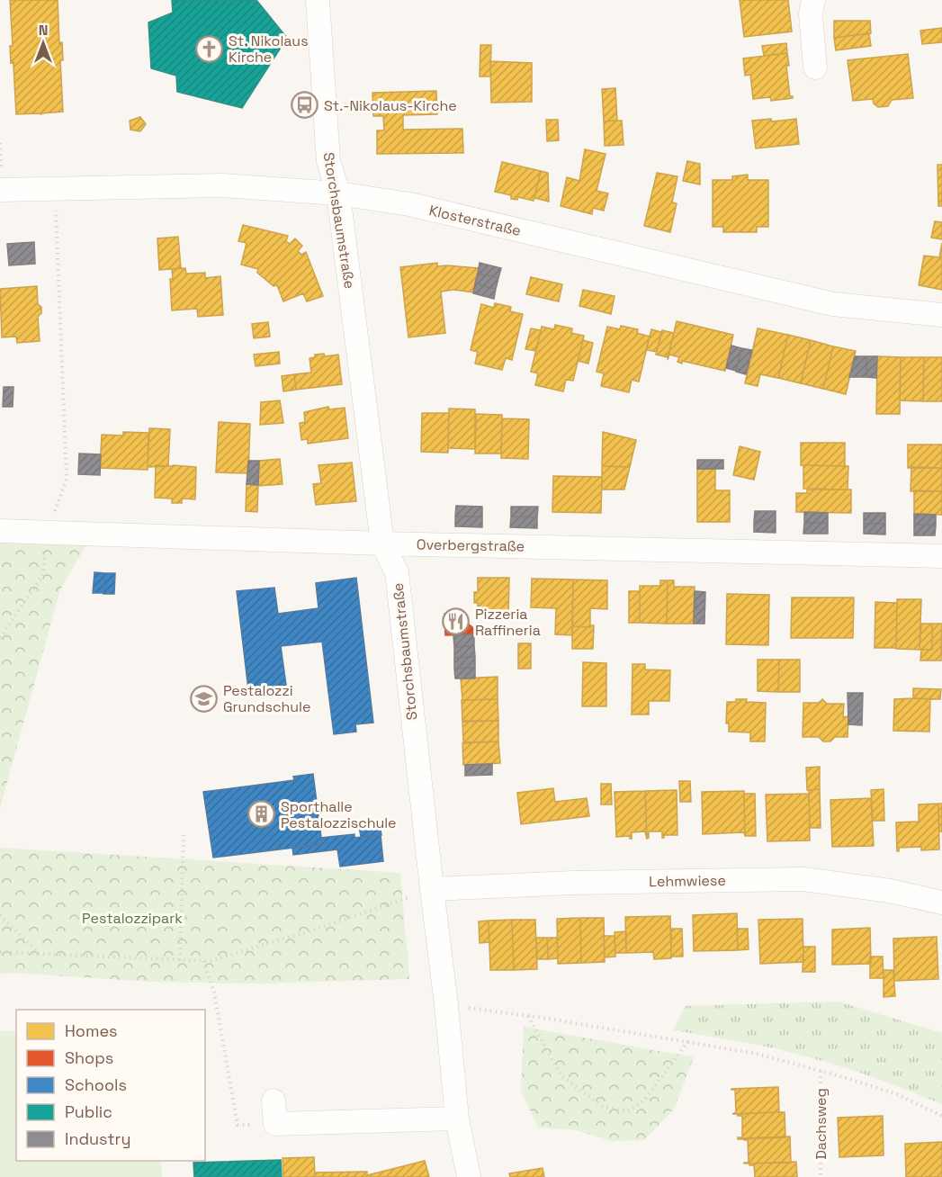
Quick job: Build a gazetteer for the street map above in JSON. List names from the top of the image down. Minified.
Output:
{"streets":{"street":["Storchsbaumstraße","Klosterstraße","Overbergstraße","Lehmwiese"],"path":["Dachsweg"]},"crossings":[["Storchsbaumstraße","Klosterstraße"],["Storchsbaumstraße","Overbergstraße"],["Storchsbaumstraße","Lehmwiese"]],"parks":["Pestalozzipark"],"places":{"church":["St. Nikolaus Kirche"],"bus stop":["St.-Nikolaus-Kirche"],"restaurant":["Pizzeria Raffineria"],"school or university":["Pestalozzi Grundschule"],"building":["Sporthalle Pestalozzischule"]},"legend":["Homes","Shops","Schools","Public","Industry"],"north":"top"}
